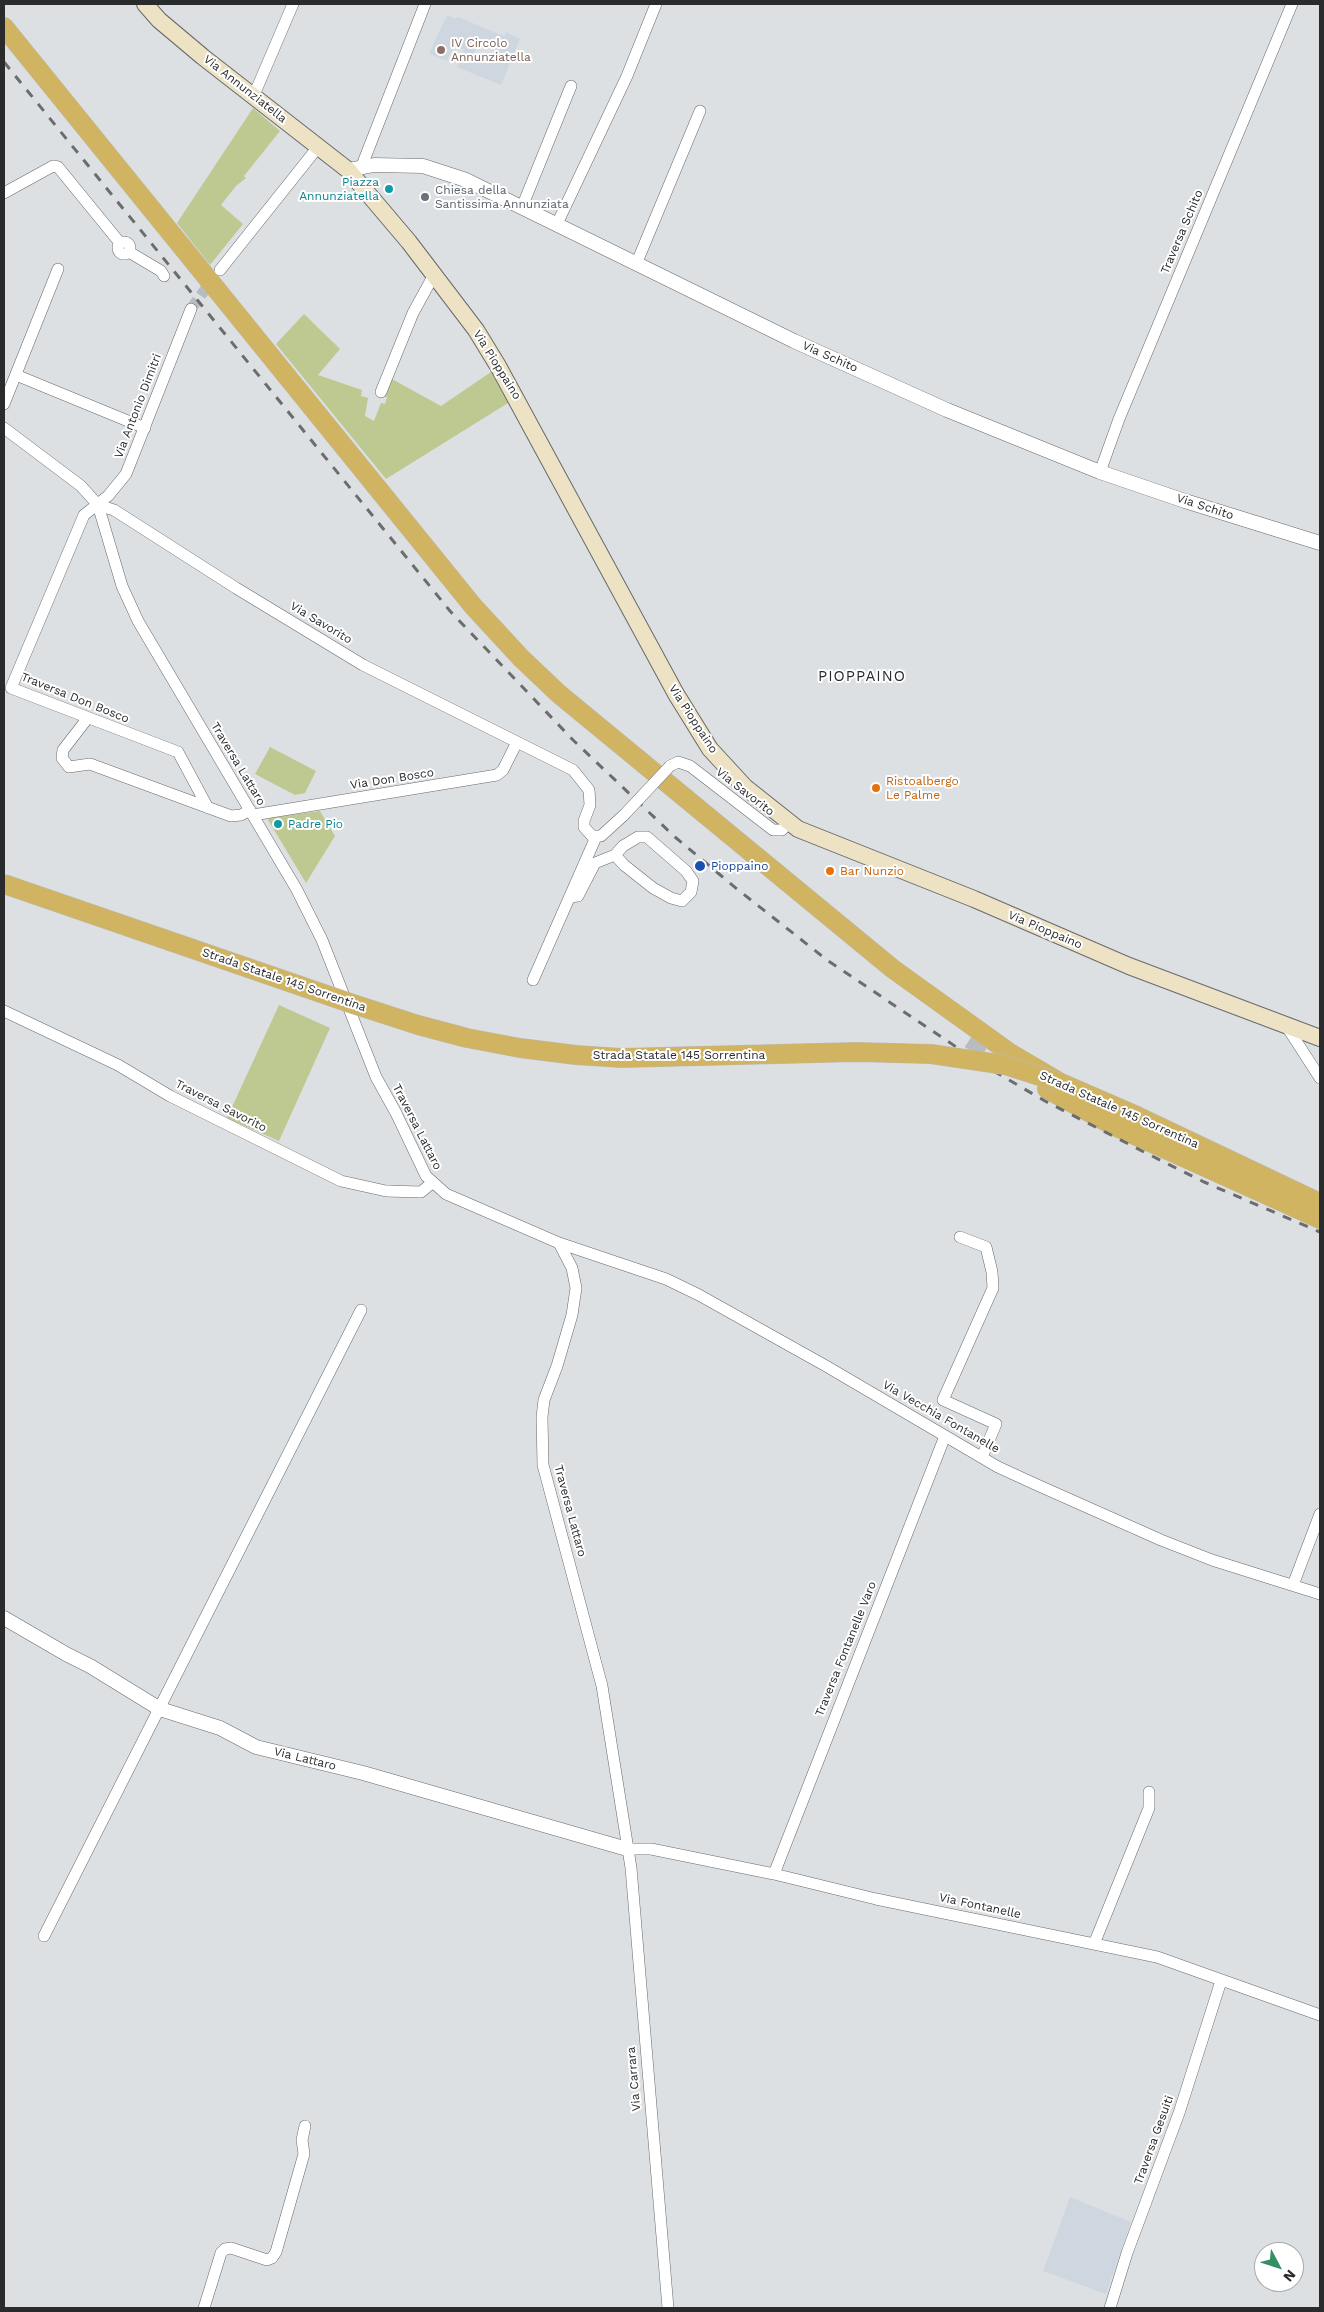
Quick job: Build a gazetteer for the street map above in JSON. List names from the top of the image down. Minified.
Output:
{"streets":{"highway":["Strada Statale 145 Sorrentina"],"main road":["Via Annunziatella","Via Pioppaino"],"street":["Traversa Schito","Via Schito","Via Antonio Dimitri","Via Savorito","Traversa Don Bosco","Traversa Lattaro","Via Don Bosco","Traversa Savorito","Via Vecchia Fontanelle","Traversa Fontanelle Varo","Via Lattaro","Via Fontanelle","Via Carrara","Traversa Gesuiti"]},"crossings":[["Via Annunziatella","Via Schito"],["Via Annunziatella","Via Pioppaino"],["Traversa Schito","Via Schito"],["Via Schito","Via Pioppaino"],["Via Pioppaino","Via Savorito"],["Via Antonio Dimitri","Via Savorito"],["Via Antonio Dimitri","Traversa Don Bosco"],["Via Antonio Dimitri","Traversa Lattaro"],["Via Savorito","Traversa Don Bosco"],["Via Savorito","Traversa Lattaro"],["Via Savorito","Via Don Bosco"],["Traversa Don Bosco","Traversa Lattaro"],["Traversa Don Bosco","Via Don Bosco"],["Traversa Lattaro","Via Don Bosco"],["Traversa Lattaro","Traversa Savorito"],["Traversa Lattaro","Via Vecchia Fontanelle"],["Traversa Lattaro","Via Lattaro"],["Traversa Lattaro","Via Fontanelle"],["Traversa Lattaro","Via Carrara"],["Via Vecchia Fontanelle","Traversa Fontanelle Varo"],["Traversa Fontanelle Varo","Via Fontanelle"],["Via Lattaro","Via Fontanelle"],["Via Lattaro","Via Carrara"],["Via Fontanelle","Via Carrara"],["Via Fontanelle","Traversa Gesuiti"]],"districts":["PIOPPAINO"],"places":["IV Circolo Annunziatella","Piazza Annunziatella","Chiesa della Santissima Annunziata","Ristoalbergo Le Palme","Padre Pio","Pioppaino","Bar Nunzio"],"north":"bottom right"}
